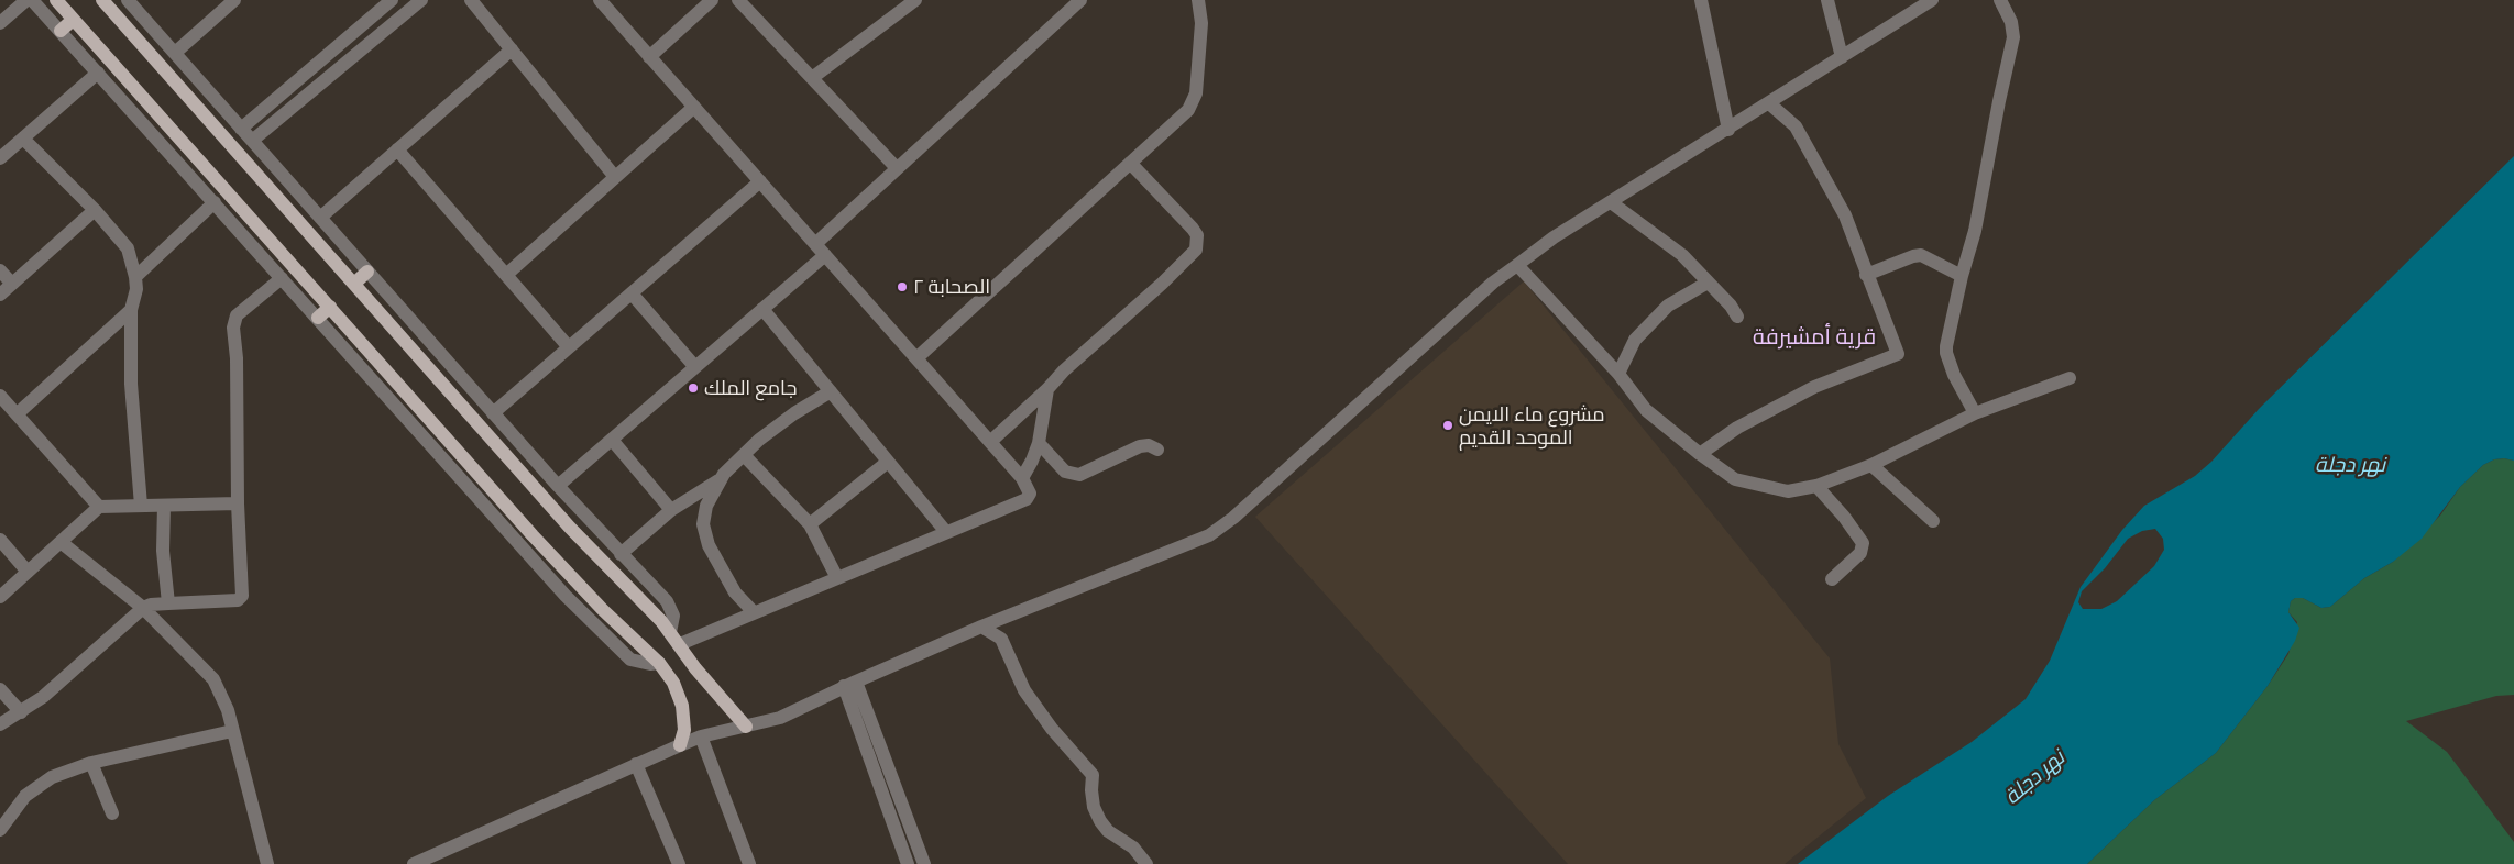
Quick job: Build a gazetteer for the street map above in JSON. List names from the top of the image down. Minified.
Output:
{"districts":["قرية أمشيرفة"],"water":["نهر دجلة"],"places":["الصحابة ٢","جامع الملك","مشروع ماء الايمن الموحد القديم"]}
